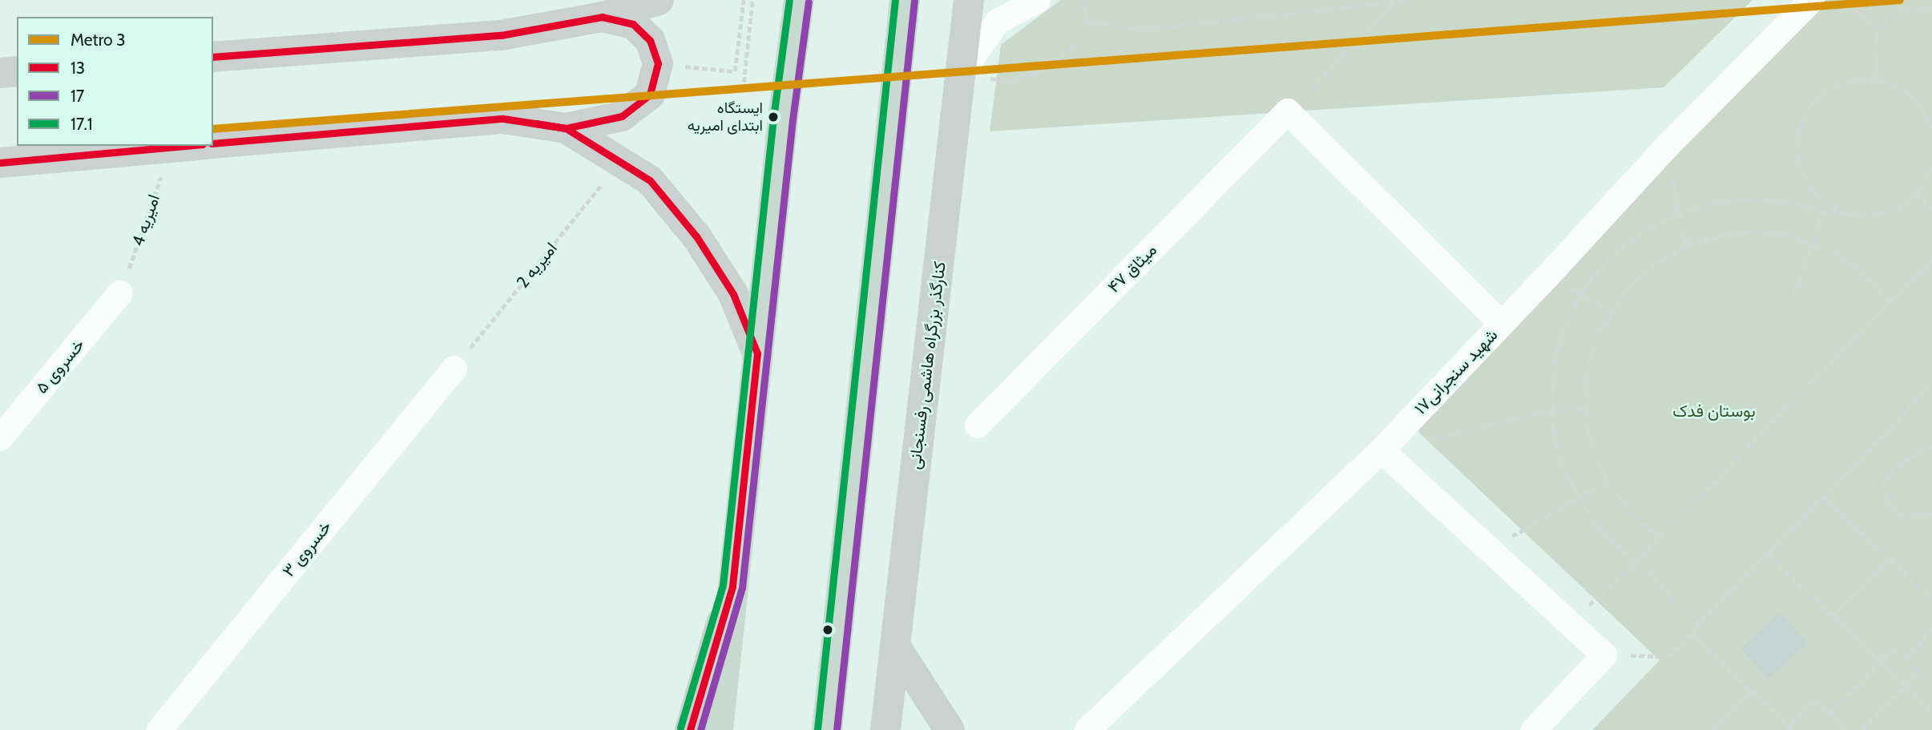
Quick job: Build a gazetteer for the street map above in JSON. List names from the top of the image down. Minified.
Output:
{"streets":{"main road":["کنارگذر بزرگراه هاشمی رفسنجانی"],"street":["میثاق ۴۷","خسروی ۵","شهید سنجرانی۱۷","خسروی ۳"],"path":["امیریه 4","امیریه 2"]},"crossings":[["امیریه 4","خسروی ۵"],["امیریه 2","خسروی ۳"]],"parks":["بوستان فدک"],"places":["ایستگاه ابتدای امیریه"],"lines":["metro line 3","transit line 17.1","transit line 17","transit line 13"],"legend":["Metro 3","13","17","17.1"]}
